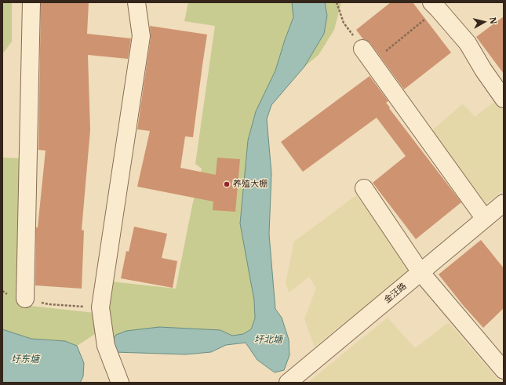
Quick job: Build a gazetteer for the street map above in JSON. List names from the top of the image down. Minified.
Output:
{"streets":{"street":["金汪路"]},"water":["圩北塘","圩东塘"],"places":["养殖大棚"],"north":"right"}
